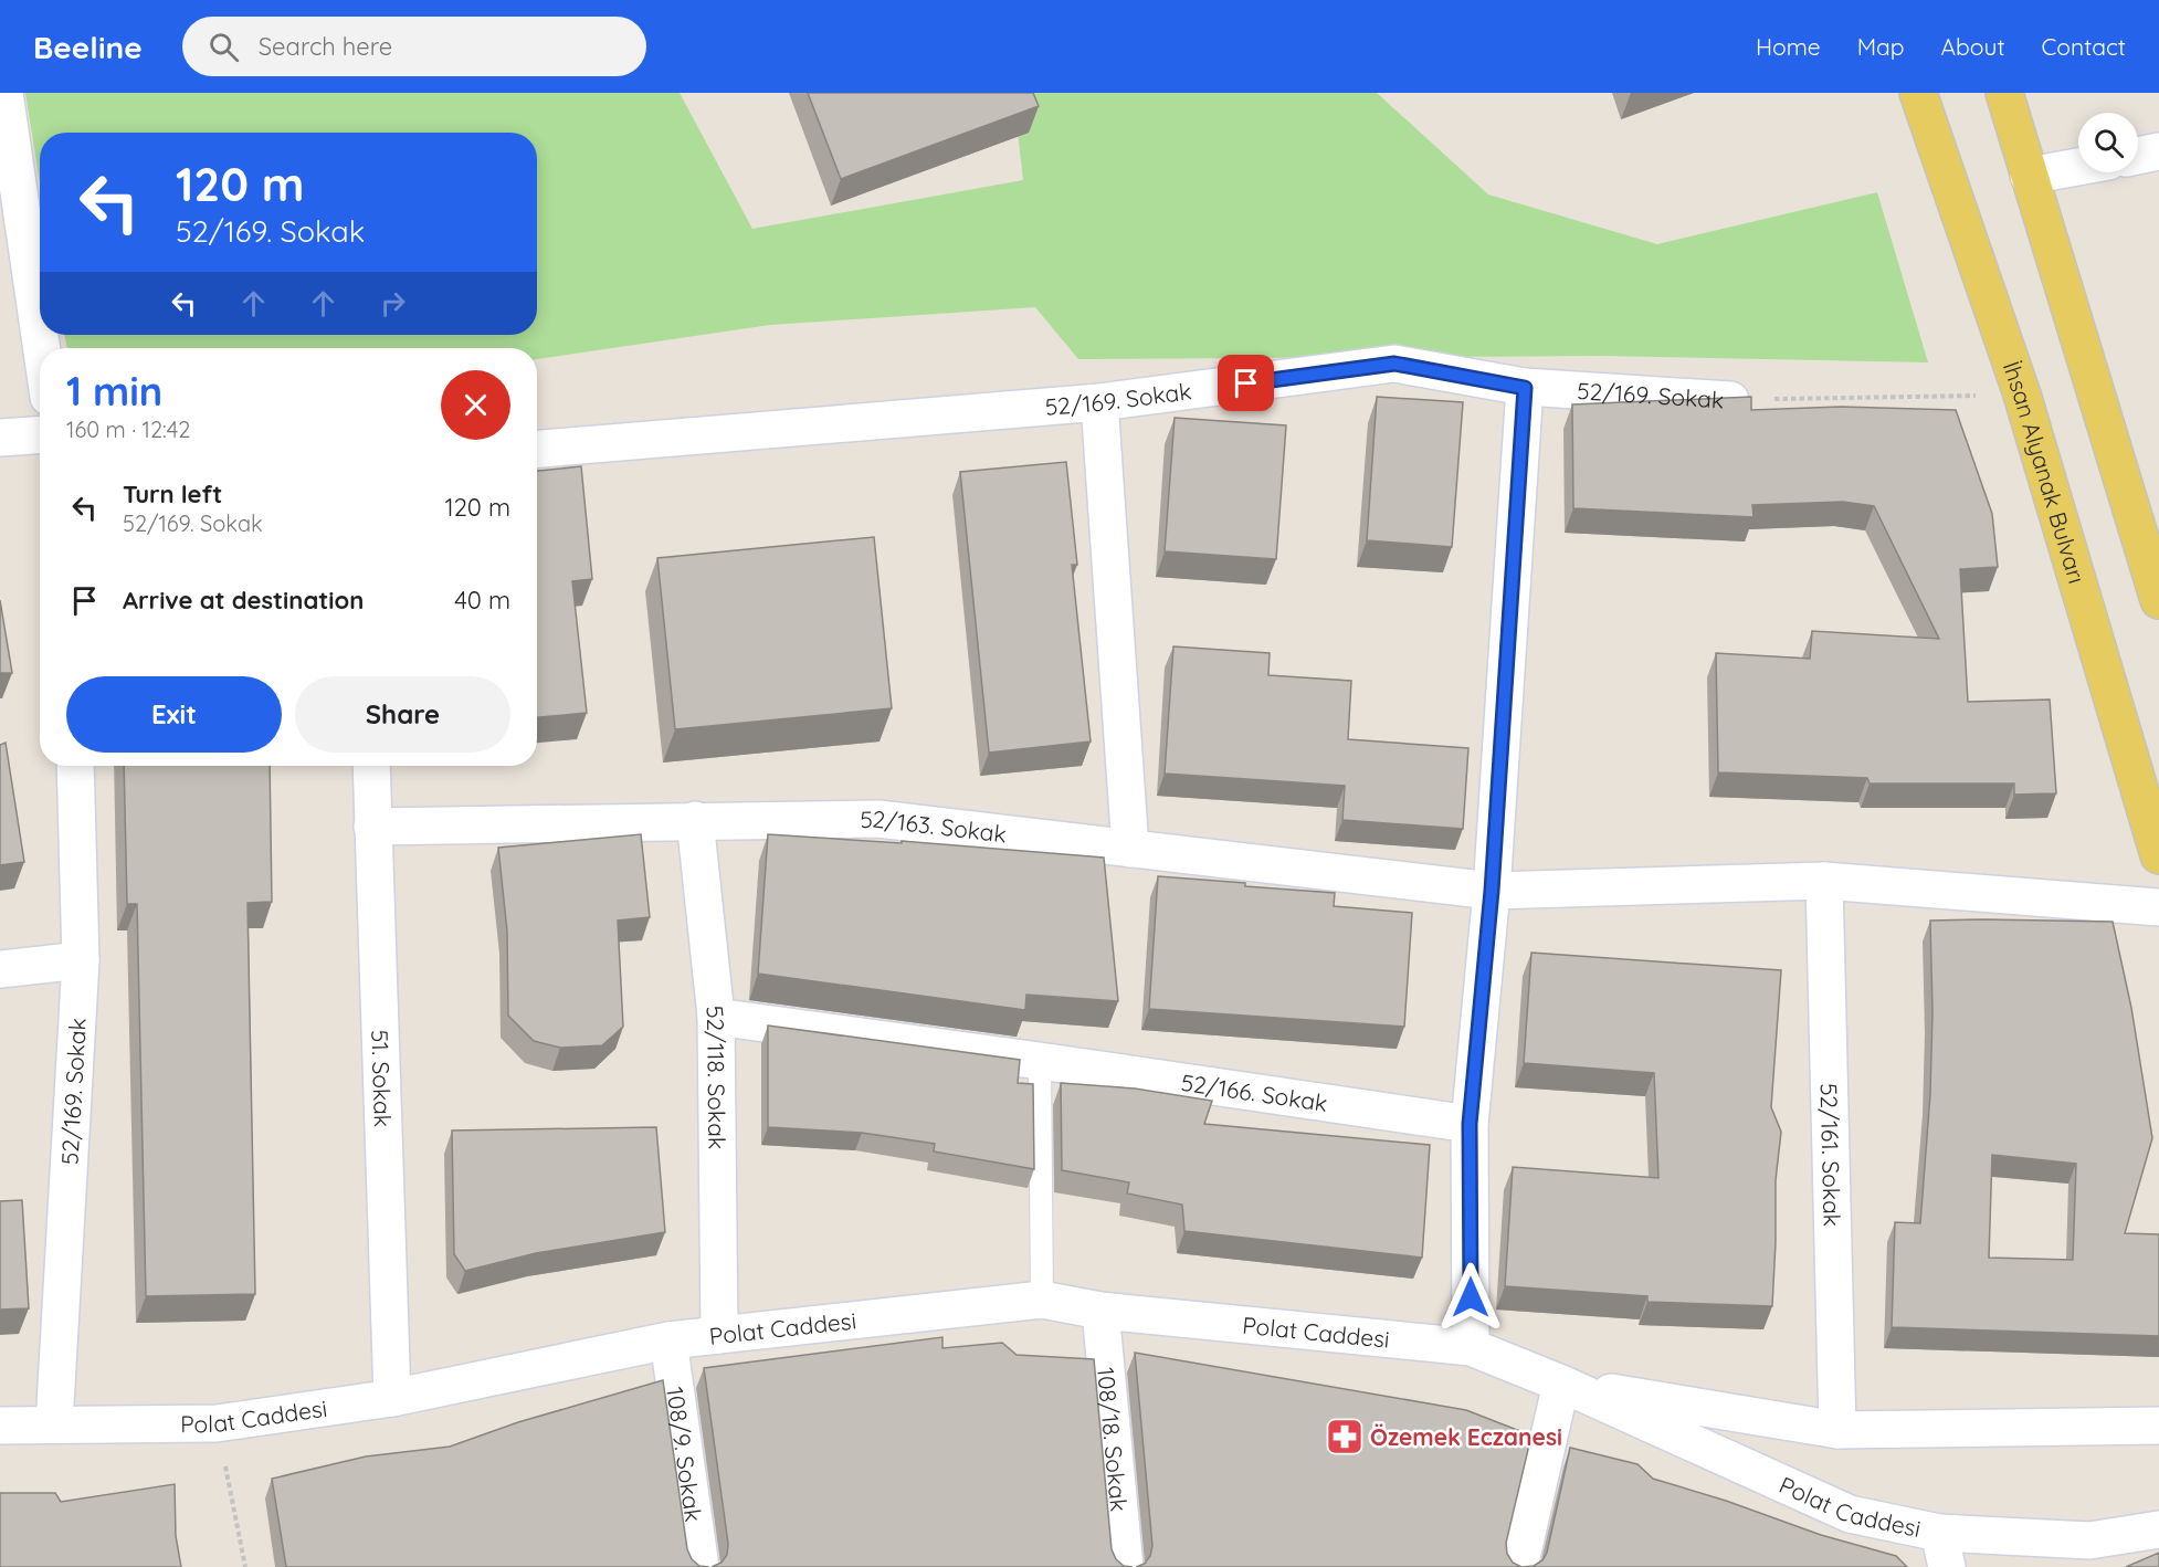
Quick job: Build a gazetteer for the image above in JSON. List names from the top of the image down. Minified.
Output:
{"streets":{"main road":["İhsan Alyanak Bulvarı"],"street":["52/169. Sokak","52/163. Sokak","51. Sokak","52/118. Sokak","52/166. Sokak","52/161. Sokak","Polat Caddesi","108/18. Sokak","108/9. Sokak"]},"crossings":[["52/169. Sokak","İhsan Alyanak Bulvarı"],["52/169. Sokak","Polat Caddesi"],["52/163. Sokak","51. Sokak"],["52/163. Sokak","52/118. Sokak"],["51. Sokak","Polat Caddesi"],["52/118. Sokak","52/166. Sokak"],["52/118. Sokak","Polat Caddesi"],["52/161. Sokak","Polat Caddesi"],["Polat Caddesi","108/18. Sokak"],["Polat Caddesi","108/9. Sokak"]],"places":{"pharmacy":["Özemek Eczanesi"]},"page":{"header":"Beeline","search":"Search here","nav":["Home","Map","About","Contact"],"turn":["120 m","52/169. Sokak"],"heading":["1 min","160 m · 12:42"],"list":[{"name":"Turn left","note":"52/169. Sokak","value":"120 m"},{"name":"Arrive at destination","value":"40 m"}],"buttons":["Exit","Share"]}}
